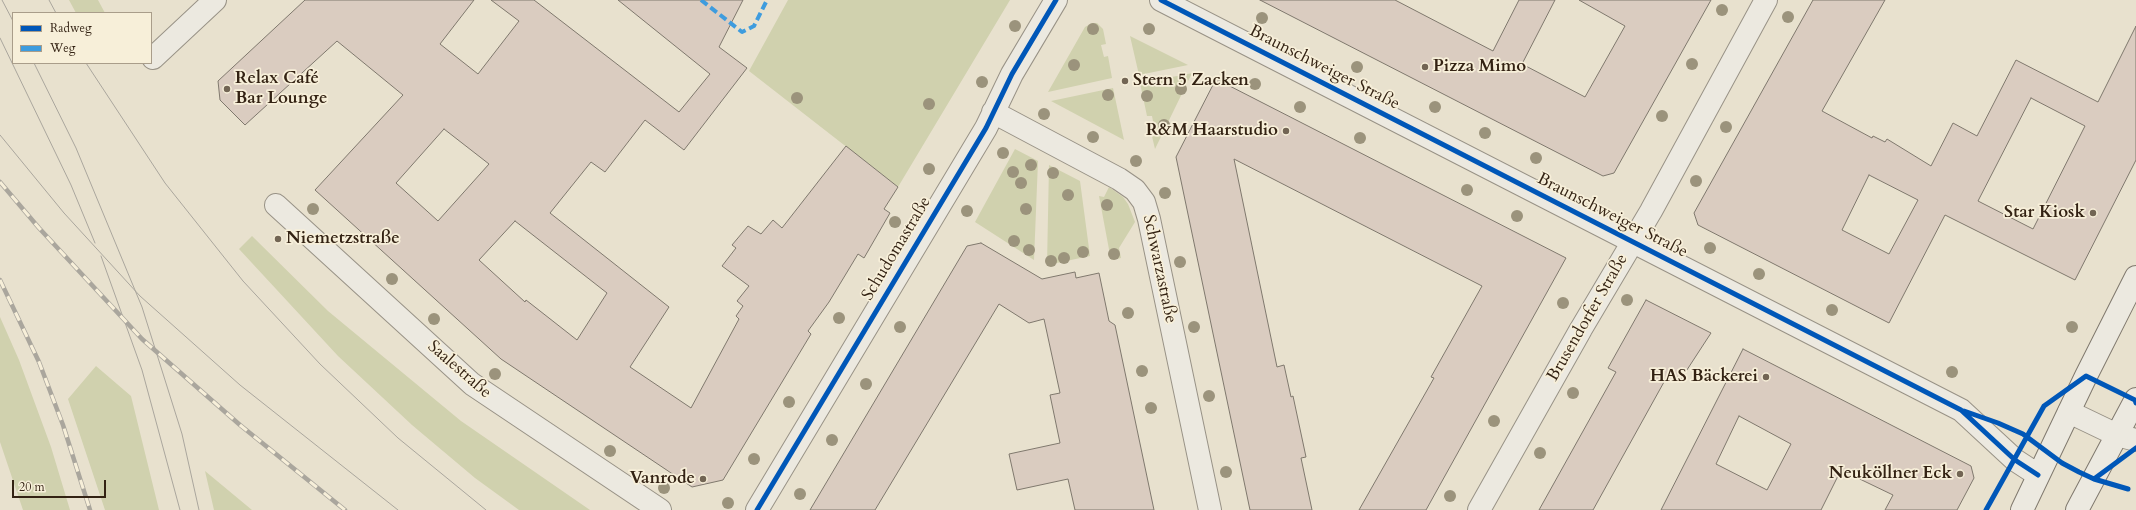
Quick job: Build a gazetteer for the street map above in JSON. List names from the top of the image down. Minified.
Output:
{"streets":{"street":["Braunschweiger Straße","Schudomastraße","Schwarzastraße","Brusendorfer Straße","Saalestraße"]},"crossings":[["Braunschweiger Straße","Brusendorfer Straße"],["Schudomastraße","Schwarzastraße"]],"places":["Pizza Mimo","Stern 5 Zacken","Relax Café Bar Lounge","R&M Haarstudio","Star Kiosk","Niemetzstraße","HAS Bäckerei","Neuköllner Eck","Vanrode"],"legend":["Radweg","Weg"],"scale_bar":"20 m"}
